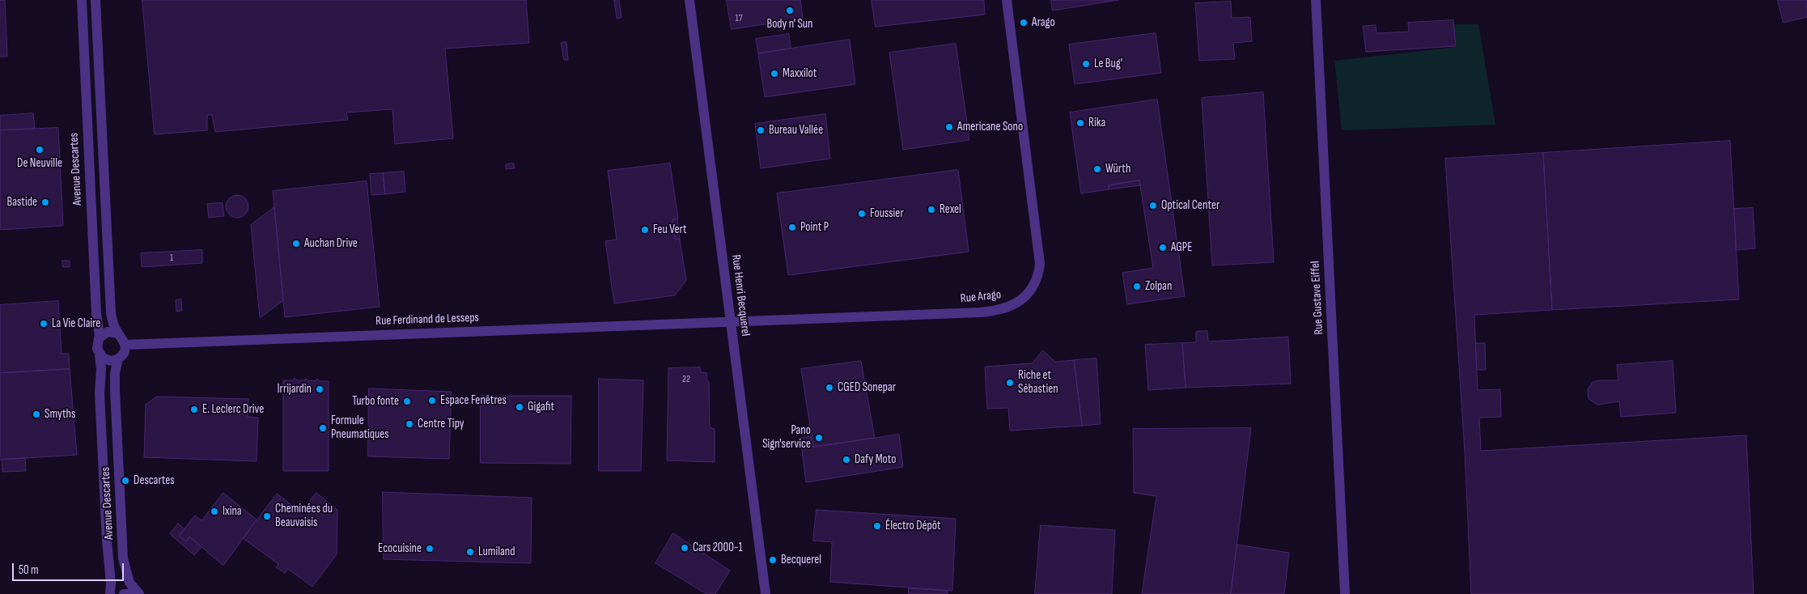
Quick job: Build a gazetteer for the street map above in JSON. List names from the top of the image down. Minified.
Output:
{"streets":{"street":["Avenue Descartes","Rue Henri Becquerel","Rue Arago","Rue Gustave Eiffel","Rue Ferdinand de Lesseps"]},"crossings":[["Avenue Descartes","Rue Ferdinand de Lesseps"],["Rue Henri Becquerel","Rue Arago"],["Rue Henri Becquerel","Rue Ferdinand de Lesseps"],["Rue Arago","Rue Ferdinand de Lesseps"]],"places":["Body n' Sun","Arago","Le Bug'","Maxxilot","Rika","Americane Sono","Bureau Vallée","De Neuville","Würth","Bastide","Optical Center","Rexel","Foussier","Point P","Feu Vert","Auchan Drive","AGPE","Zolpan","La Vie Claire","Riche et Sébastien","CGED Sonepar","Irrijardin","Espace Fenêtres","Turbo fonte","Gigafit","E. Leclerc Drive","Smyths","Centre Tipy","Formule Pneumatiques","Pano Sign'service","Dafy Moto","Descartes","Ixina","Cheminées du Beauvaisis","Électro Dépôt","Cars 2000-1","Ecocuisine","Lumiland","Becquerel"],"house_numbers":["17","1","22"],"scale_bar":"50 m"}
